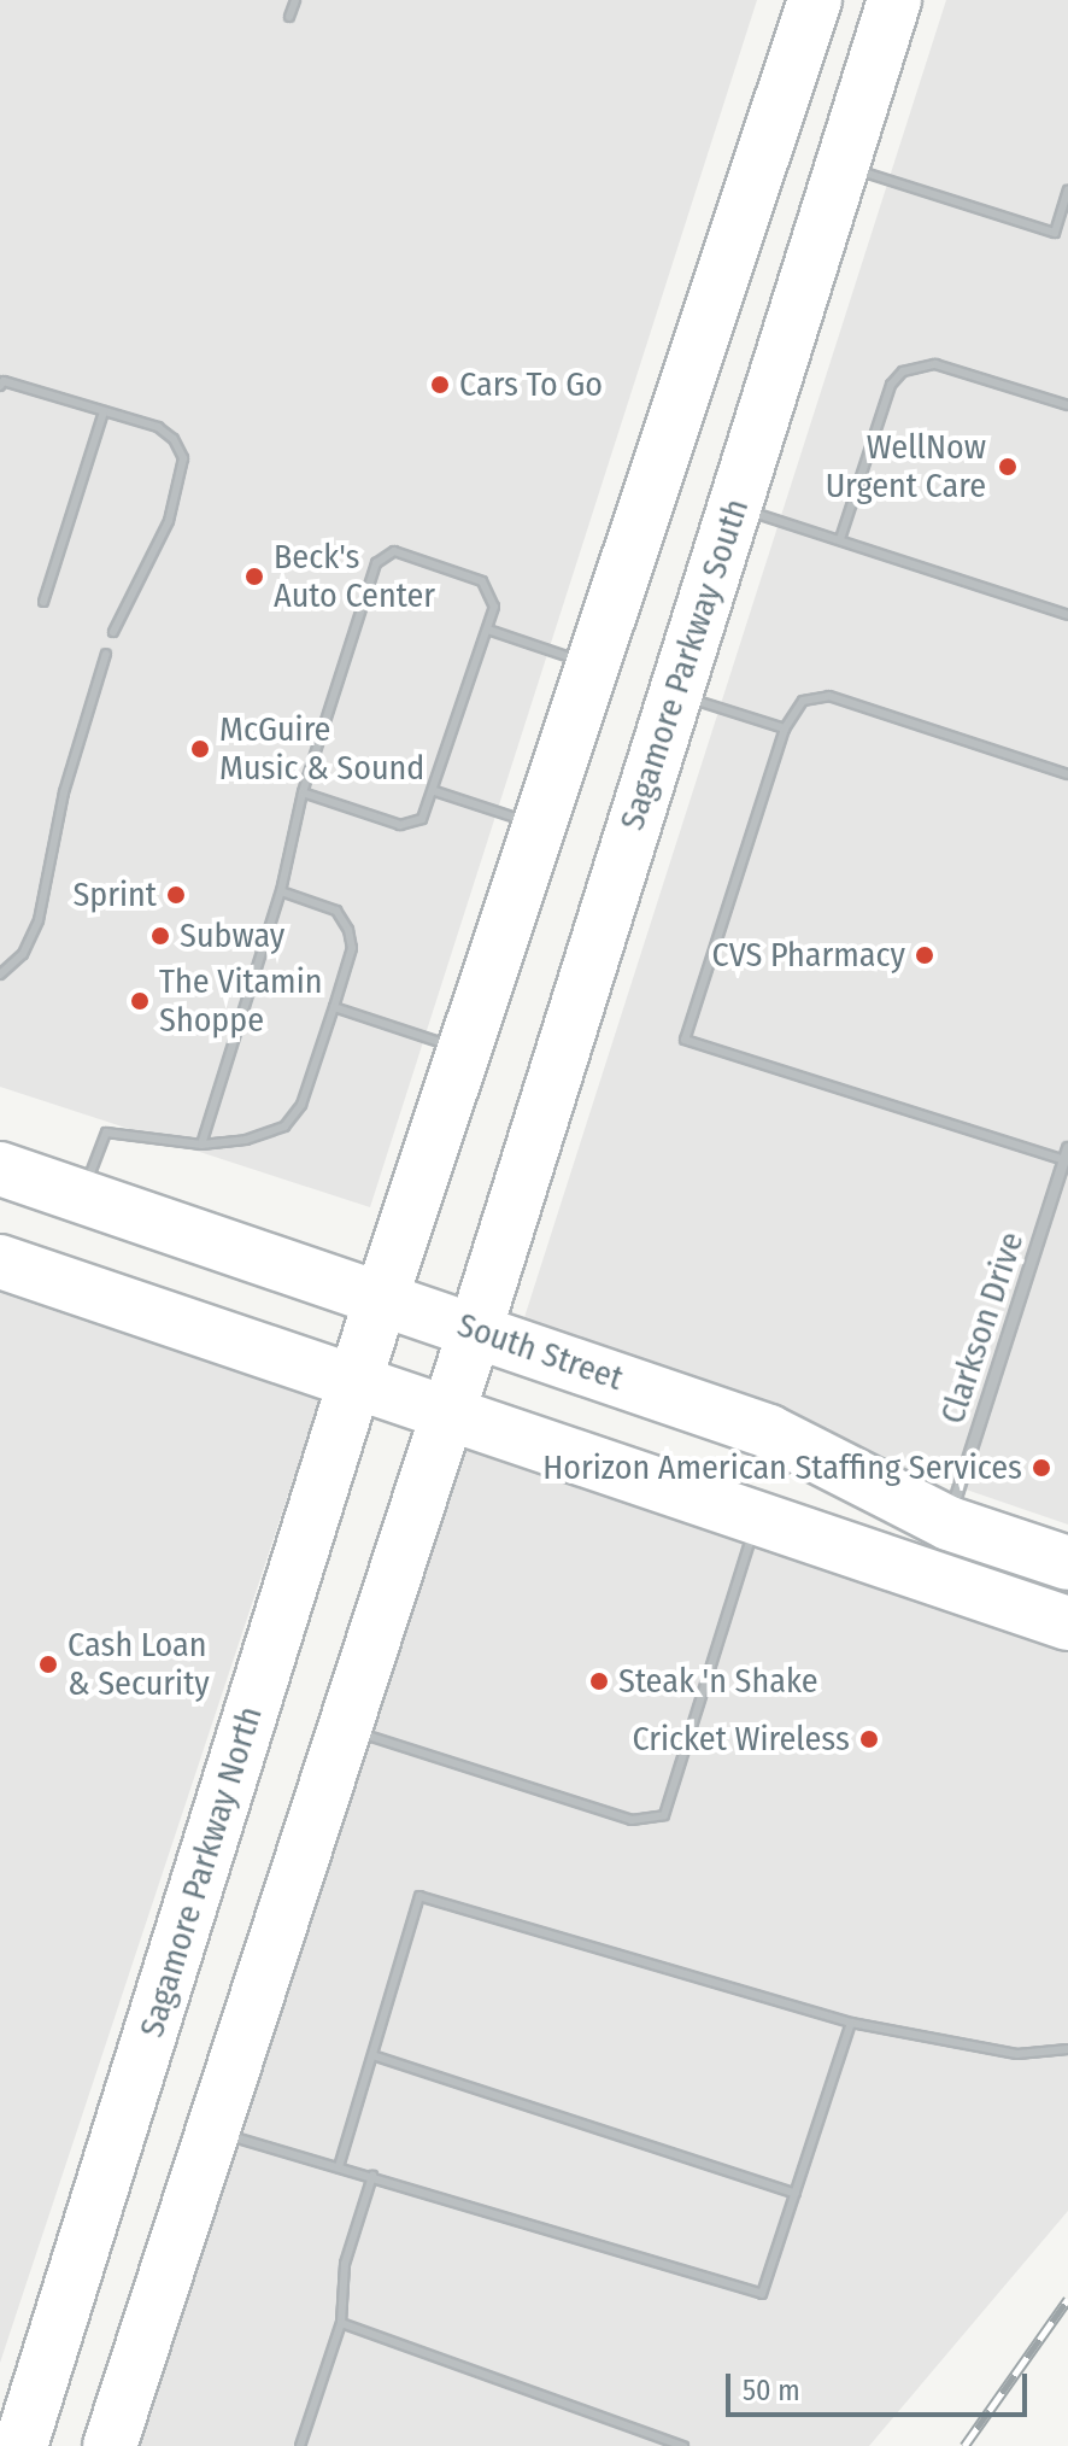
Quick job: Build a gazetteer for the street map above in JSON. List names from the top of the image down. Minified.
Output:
{"streets":{"main road":["Sagamore Parkway South","South Street","Sagamore Parkway North"],"street":["Clarkson Drive"]},"crossings":[["Sagamore Parkway South","South Street"],["Clarkson Drive","South Street"],["South Street","Sagamore Parkway North"]],"places":["Cars To Go","WellNow Urgent Care","Beck's Auto Center","McGuire Music & Sound","Sprint","Subway","CVS Pharmacy","The Vitamin Shoppe","Horizon American Staffing Services","Cash Loan & Security","Steak 'n Shake","Cricket Wireless"],"scale_bar":"50 m"}
